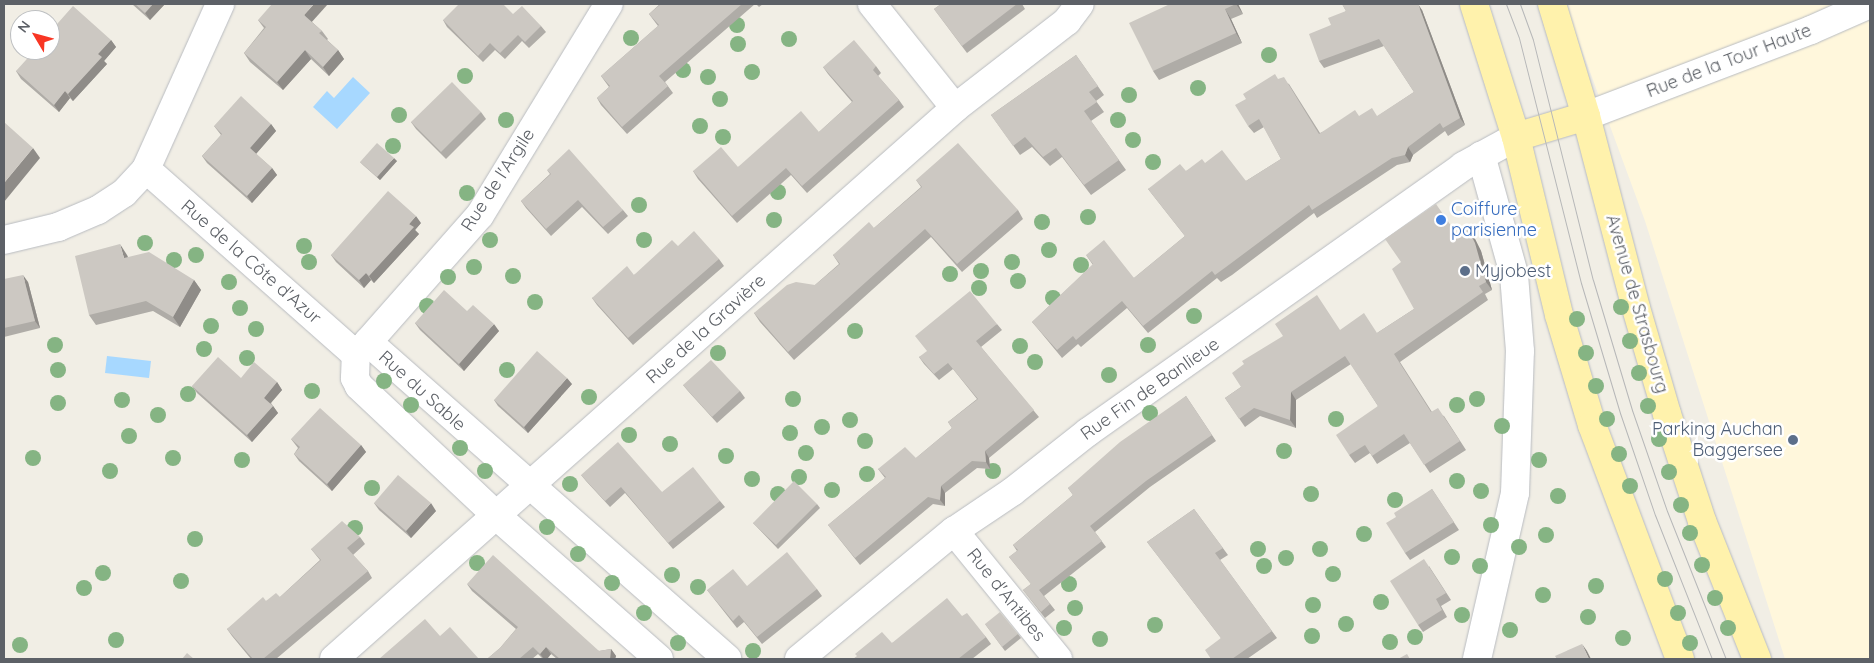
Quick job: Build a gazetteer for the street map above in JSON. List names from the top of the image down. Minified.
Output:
{"streets":{"main road":["Avenue de Strasbourg"],"street":["Rue de la Tour Haute","Rue de l'Argile","Rue de la Côte d'Azur","Rue de la Gravière","Rue Fin de Banlieue","Rue du Sable","Rue d'Antibes"]},"crossings":[["Rue de la Tour Haute","Avenue de Strasbourg"],["Rue de l'Argile","Rue de la Côte d'Azur"],["Rue de l'Argile","Rue du Sable"],["Rue de la Côte d'Azur","Rue du Sable"],["Rue de la Gravière","Rue du Sable"],["Rue Fin de Banlieue","Rue d'Antibes"]],"places":["Coiffure parisienne","Myjobest","Parking Auchan Baggersee"],"north":"top left"}
